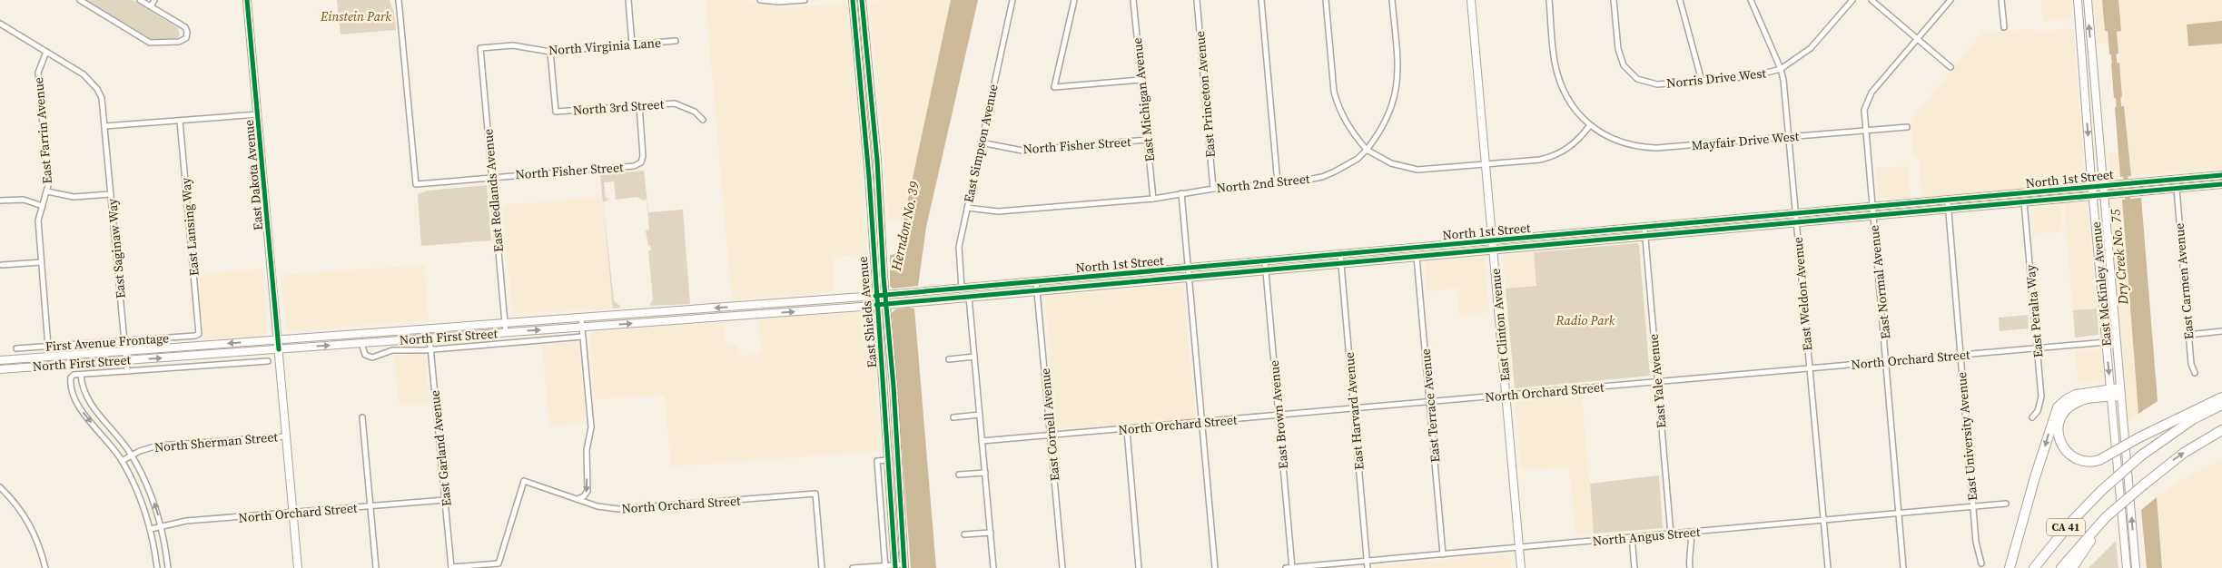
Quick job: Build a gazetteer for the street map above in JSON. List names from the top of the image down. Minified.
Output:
{"streets":{"highway":["CA 41"],"main road":["East Dakota Avenue","North 1st Street","East McKinley Avenue","East Shields Avenue","East Clinton Avenue","North First Street"],"street":["North Virginia Lane","Norris Drive West","East Princeton Avenue","East Michigan Avenue","North 3rd Street","East Farrin Avenue","Mayfair Drive West","East Simpson Avenue","North Fisher Street","North 2nd Street","East Redlands Avenue","East Lansing Way","East Saginaw Way","East Carmen Avenue","East Normal Avenue","East Weldon Avenue","East Peralta Way","First Avenue Frontage","North Orchard Street","East Yale Avenue","East Terrace Avenue","East Harvard Avenue","East Brown Avenue","East Cornell Avenue","East University Avenue","North Sherman Street","East Garland Avenue","North Angus Street"]},"crossings":[["North Virginia Lane","North 3rd Street"],["North Virginia Lane","East Redlands Avenue"],["Norris Drive West","East Weldon Avenue"],["East Princeton Avenue","North 2nd Street"],["East Michigan Avenue","North Fisher Street"],["East Michigan Avenue","North 2nd Street"],["North 3rd Street","North Fisher Street"],["East Farrin Avenue","East Saginaw Way"],["East Farrin Avenue","First Avenue Frontage"],["Mayfair Drive West","East Normal Avenue"],["Mayfair Drive West","East Weldon Avenue"],["East Simpson Avenue","North Fisher Street"],["East Simpson Avenue","North 1st Street"],["East Simpson Avenue","North 2nd Street"],["North Fisher Street","East Redlands Avenue"],["East Dakota Avenue","North First Street"],["East Dakota Avenue","North Orchard Street"],["East Dakota Avenue","North Sherman Street"],["North 1st Street","East Carmen Avenue"],["North 1st Street","East Normal Avenue"],["North 1st Street","East McKinley Avenue"],["North 1st Street","East Weldon Avenue"],["North 1st Street","East Peralta Way"],["North 1st Street","East Clinton Avenue"],["North 1st Street","North First Street"],["North 1st Street","East Yale Avenue"],["North 1st Street","East Terrace Avenue"],["North 1st Street","East Harvard Avenue"],["North 1st Street","East Brown Avenue"],["North 1st Street","East Cornell Avenue"],["North 1st Street","East University Avenue"],["East Redlands Avenue","North First Street"],["East Lansing Way","First Avenue Frontage"],["East Saginaw Way","North First Street"],["East Saginaw Way","First Avenue Frontage"],["East Normal Avenue","North Orchard Street"],["East Normal Avenue","North Angus Street"],["East McKinley Avenue","North Orchard Street"],["East Weldon Avenue","North Orchard Street"],["East Weldon Avenue","North Angus Street"],["East Peralta Way","North Orchard Street"],["East Shields Avenue","North First Street"],["East Clinton Avenue","North Orchard Street"],["East Clinton Avenue","North Angus Street"],["North First Street","East Garland Avenue"],["North Orchard Street","East Yale Avenue"],["North Orchard Street","East Terrace Avenue"],["North Orchard Street","East Harvard Avenue"],["North Orchard Street","East Brown Avenue"],["North Orchard Street","East Cornell Avenue"],["North Orchard Street","East University Avenue"],["North Orchard Street","East Garland Avenue"],["East Yale Avenue","North Angus Street"],["East Terrace Avenue","North Angus Street"],["East Harvard Avenue","North Angus Street"],["East Brown Avenue","North Angus Street"],["East University Avenue","North Angus Street"]],"water":["Herndon No. 39","Dry Creek No. 75"],"parks":["Einstein Park","Radio Park"]}
